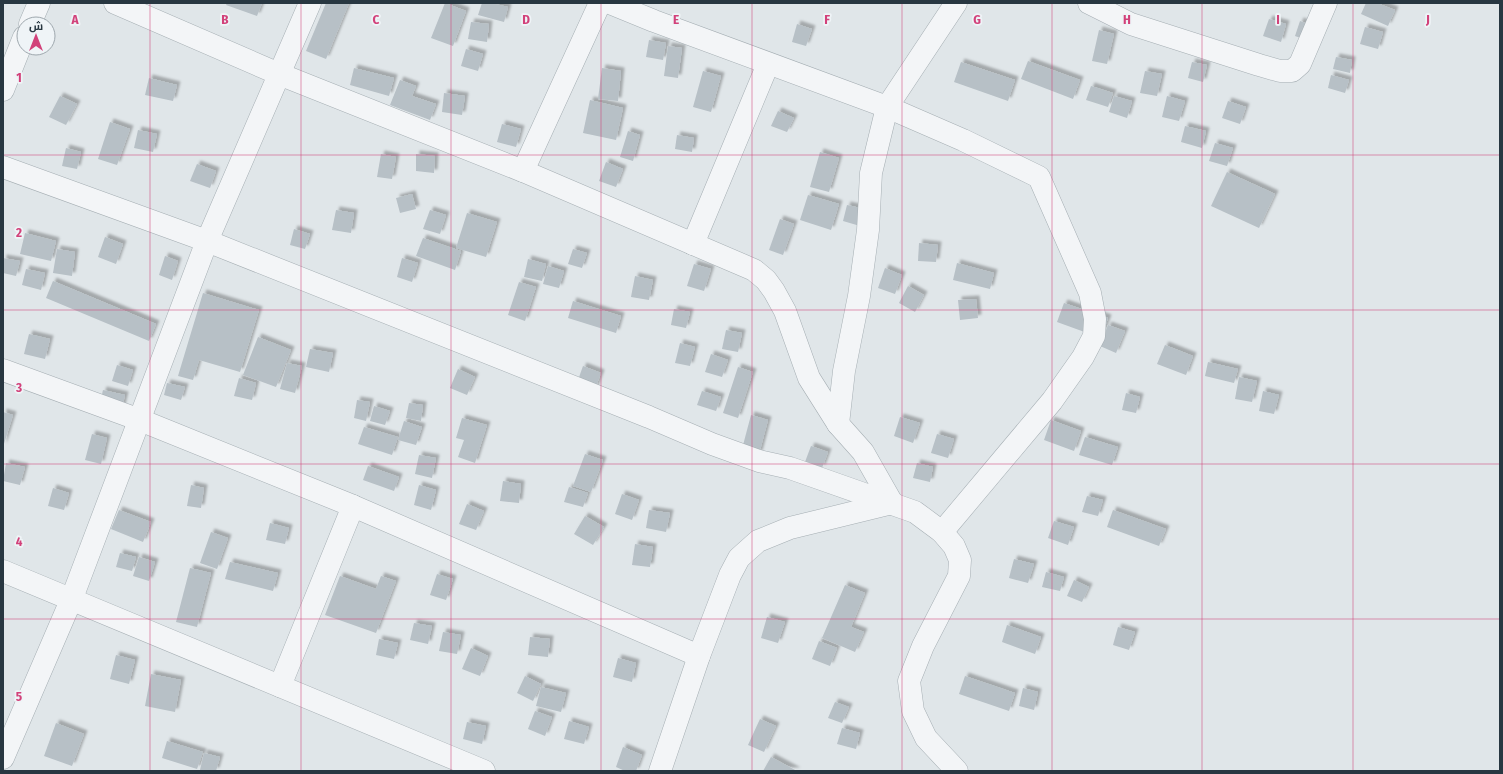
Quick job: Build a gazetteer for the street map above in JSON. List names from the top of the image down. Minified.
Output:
{"north":"top","grid":{"columns":["A","B","C","D","E","F","G","H","I","J"],"rows":["1","2","3","4","5"]}}
